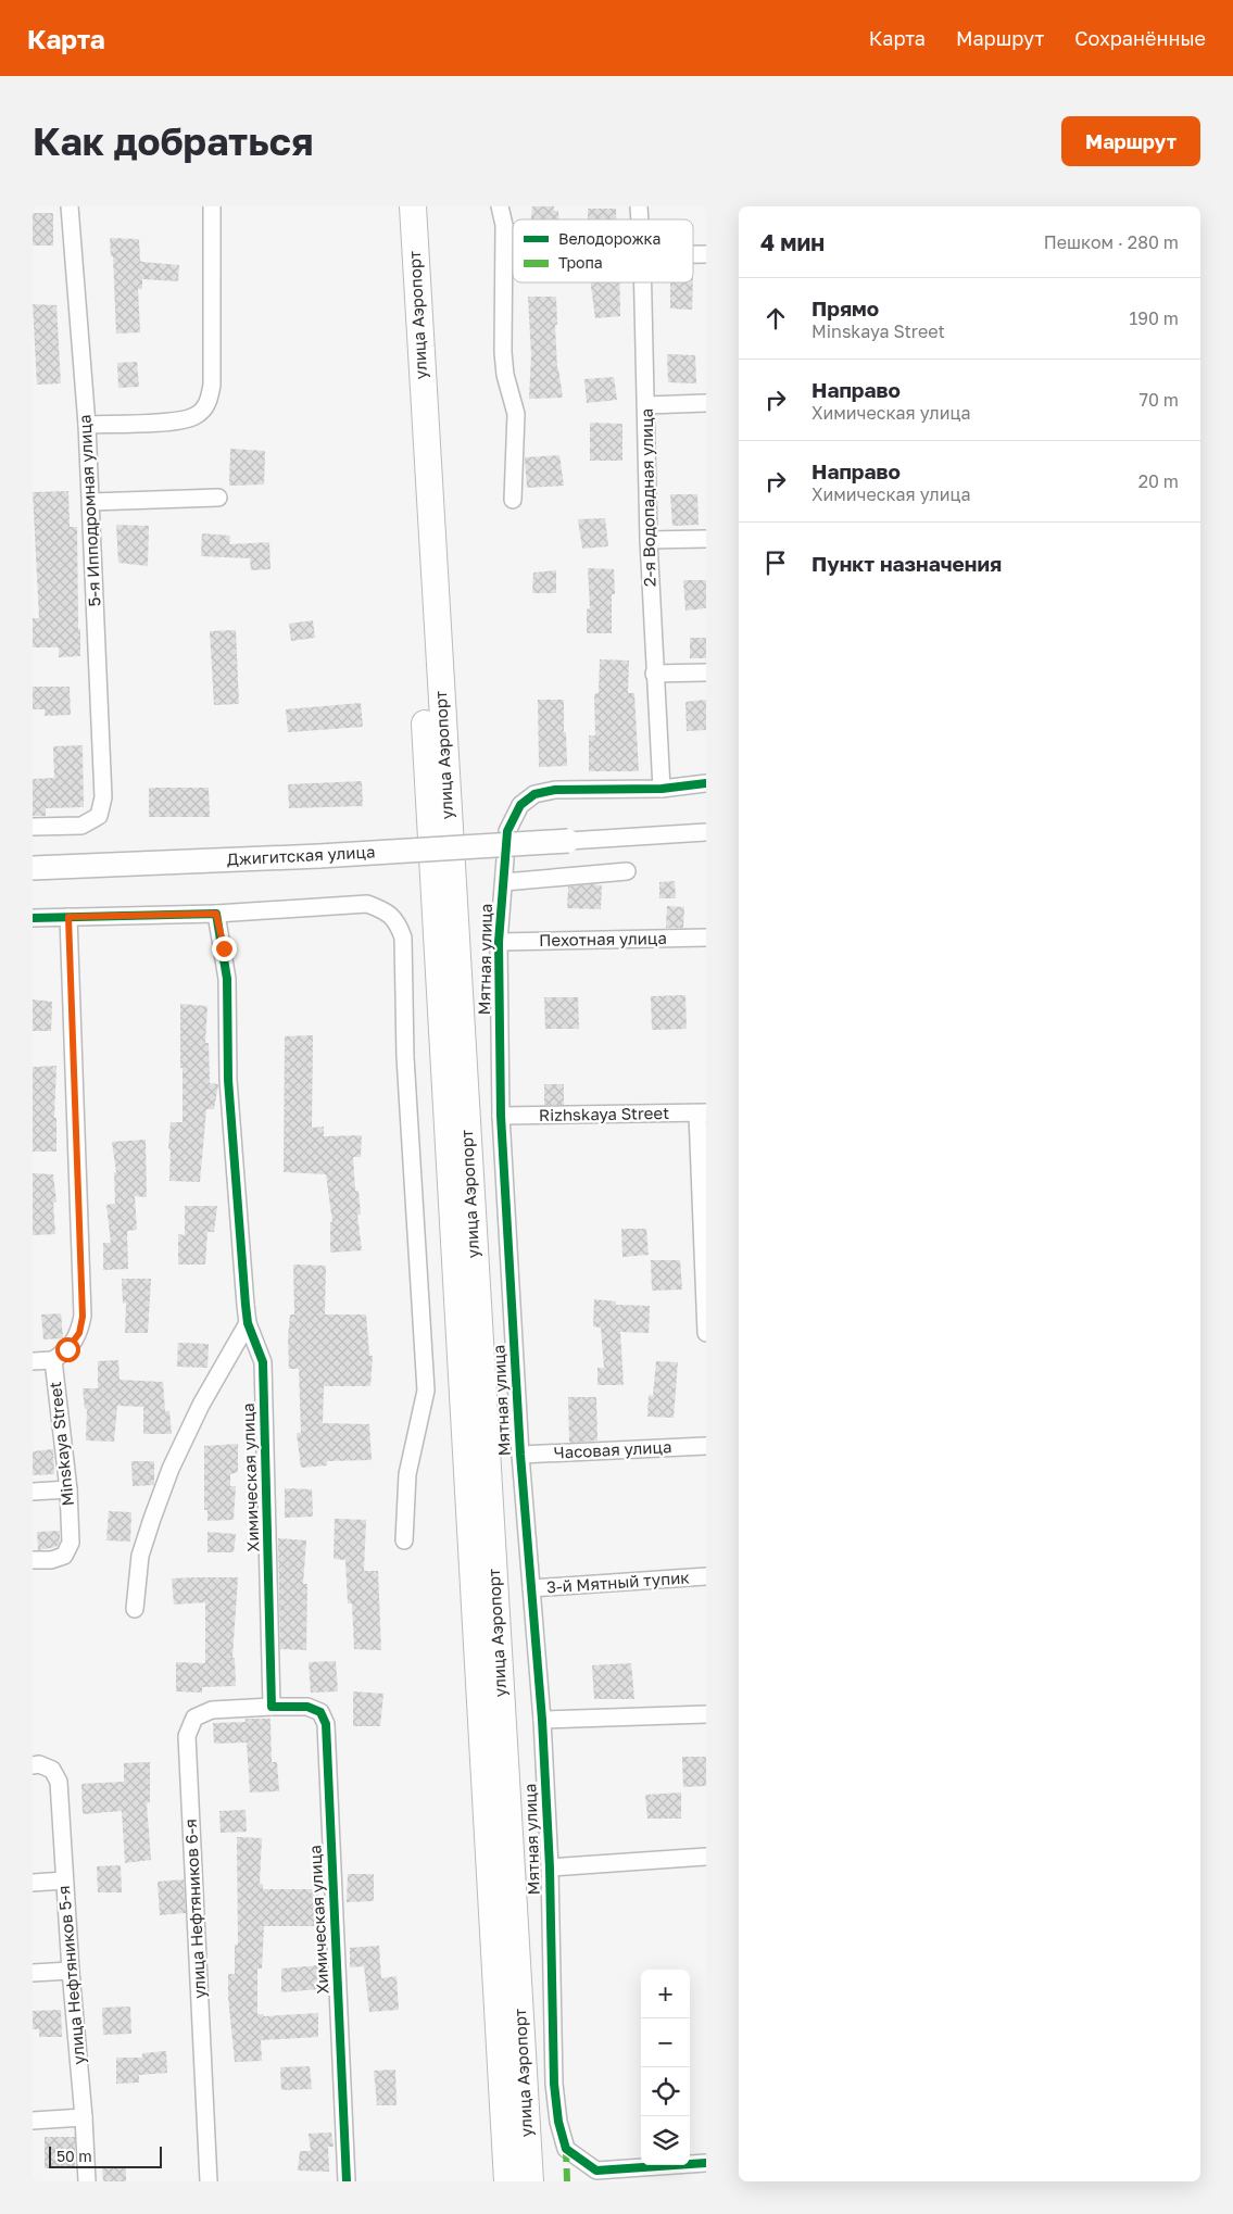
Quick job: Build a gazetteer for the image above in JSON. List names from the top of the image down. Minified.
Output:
{"streets":{"main road":["улица Аэропорт"],"street":["2-я Водопадная улица","5-я Ипподромная улица","Джигитская улица","Пехотная улица","Мятная улица","Rizhskaya Street","Minskaya Street","Часовая улица","Химическая улица","3-й Мятный тупик","улица Нефтяников 6-я","улица Нефтяников 5-я"]},"crossings":[["2-я Водопадная улица","Мятная улица"],["Пехотная улица","Мятная улица"],["Мятная улица","Rizhskaya Street"],["Мятная улица","Часовая улица"],["Мятная улица","3-й Мятный тупик"],["Химическая улица","улица Нефтяников 6-я"]],"legend":["Велодорожка","Тропа"],"scale_bar":"50 m","page":{"header":"Карта","nav":["Карта","Маршрут","Сохранённые"],"buttons":"Маршрут","title":"Как добраться","heading":["4 мин","Пешком · 280 m"],"list":[["Прямо","Minskaya Street","190 m"],["Направо","Химическая улица","70 m"],["Направо","Химическая улица","20 m"],"Пункт назначения"],"map_buttons":["+","−"],"scale":"50 m"}}
